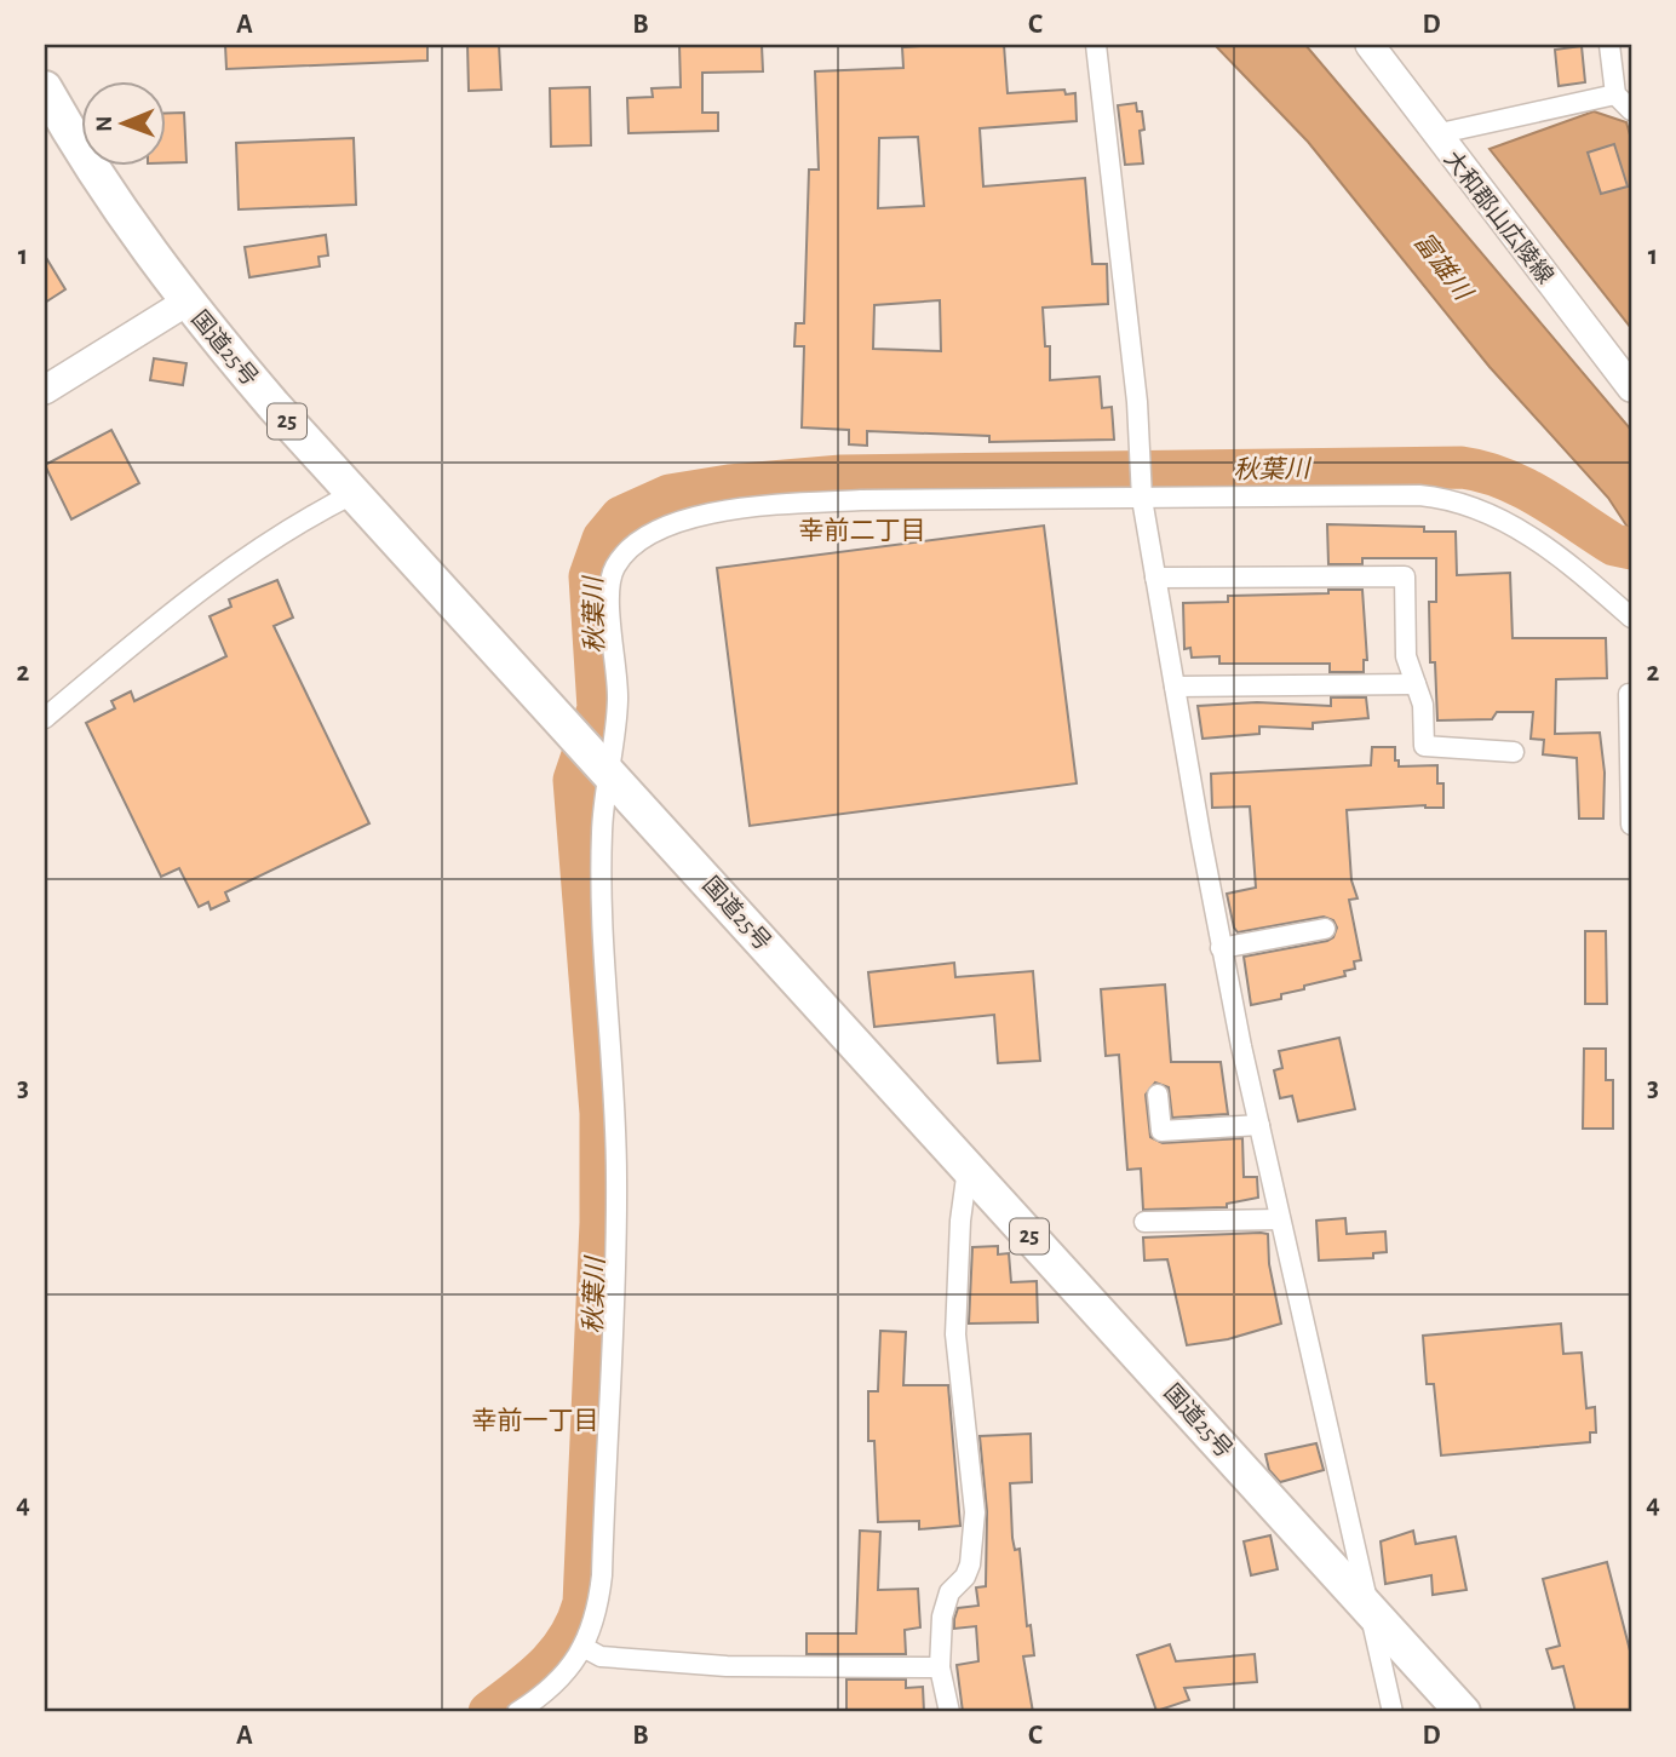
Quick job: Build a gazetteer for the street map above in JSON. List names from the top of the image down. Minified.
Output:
{"streets":{"highway":["国道25号","25"],"main road":["大和郡山広陵線"]},"districts":["幸前二丁目","幸前一丁目"],"water":["富雄川","秋葉川"],"north":"left","grid":{"columns":["A","B","C","D"],"rows":["1","2","3","4"]}}
